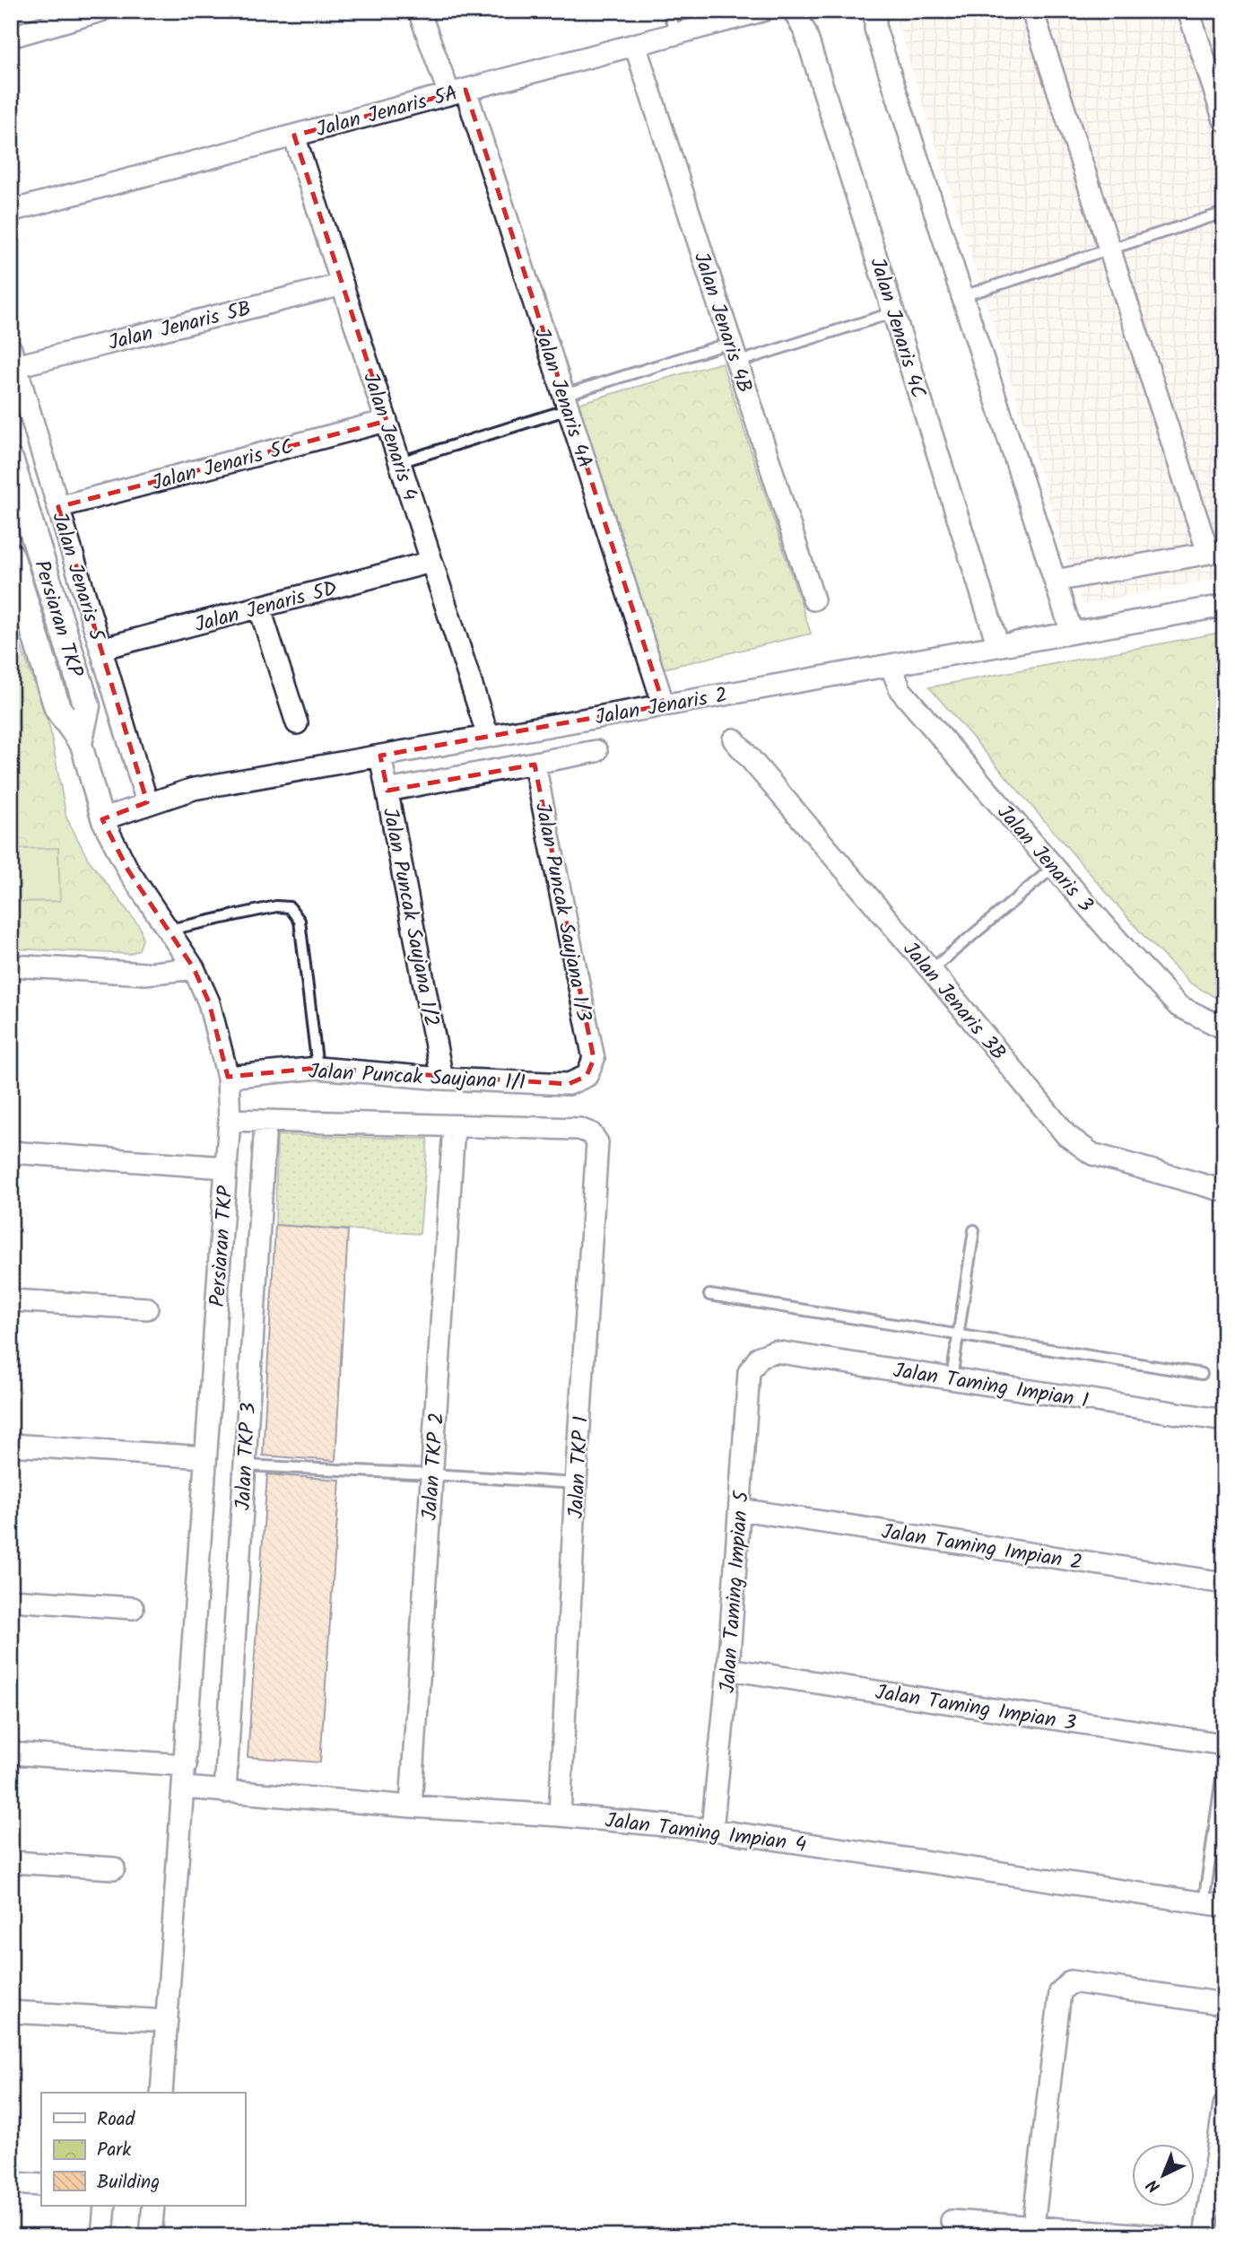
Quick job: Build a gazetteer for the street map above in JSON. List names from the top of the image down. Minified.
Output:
{"streets":{"street":["Jalan Jenaris 5A","Jalan Jenaris 4B","Jalan Jenaris 5B","Jalan Jenaris 4C","Jalan Jenaris 4A","Jalan Jenaris 4","Jalan Jenaris 5C","Jalan Jenaris 5","Jalan Jenaris 5D","Persiaran TKP","Jalan Jenaris 2","Jalan Jenaris 3","Jalan Puncak Saujana 1/3","Jalan Puncak Saujana 1/2","Jalan Jenaris 3B","Jalan Puncak Saujana 1/1","Jalan Taming Impian 1","Jalan TKP 3","Jalan TKP 2","Jalan TKP 1","Jalan Taming Impian 2","Jalan Taming Impian 5","Jalan Taming Impian 3","Jalan Taming Impian 4"]},"crossings":[["Jalan Jenaris 5A","Jalan Jenaris 4B"],["Jalan Jenaris 5A","Jalan Jenaris 4A"],["Jalan Jenaris 5A","Jalan Jenaris 4"],["Jalan Jenaris 5B","Jalan Jenaris 4"],["Jalan Jenaris 5B","Jalan Jenaris 5"],["Jalan Jenaris 4C","Jalan Jenaris 2"],["Jalan Jenaris 4A","Jalan Jenaris 2"],["Jalan Jenaris 4","Jalan Jenaris 5C"],["Jalan Jenaris 4","Jalan Jenaris 5D"],["Jalan Jenaris 4","Jalan Jenaris 2"],["Jalan Jenaris 5C","Jalan Jenaris 5"],["Jalan Jenaris 5","Jalan Jenaris 5D"],["Jalan Jenaris 5","Jalan Jenaris 2"],["Persiaran TKP","Jalan Jenaris 2"],["Persiaran TKP","Jalan Puncak Saujana 1/1"],["Persiaran TKP","Jalan Taming Impian 4"],["Jalan Jenaris 2","Jalan Jenaris 3"],["Jalan Jenaris 2","Jalan Puncak Saujana 1/2"],["Jalan Puncak Saujana 1/3","Jalan Puncak Saujana 1/1"],["Jalan Puncak Saujana 1/2","Jalan Puncak Saujana 1/1"],["Jalan Taming Impian 1","Jalan Taming Impian 5"],["Jalan TKP 3","Jalan Taming Impian 4"],["Jalan TKP 2","Jalan TKP 1"],["Jalan TKP 2","Jalan Taming Impian 4"],["Jalan TKP 1","Jalan Taming Impian 4"],["Jalan Taming Impian 2","Jalan Taming Impian 5"],["Jalan Taming Impian 5","Jalan Taming Impian 3"],["Jalan Taming Impian 5","Jalan Taming Impian 4"]],"legend":["Road","Park","Building"],"north":"bottom left"}
